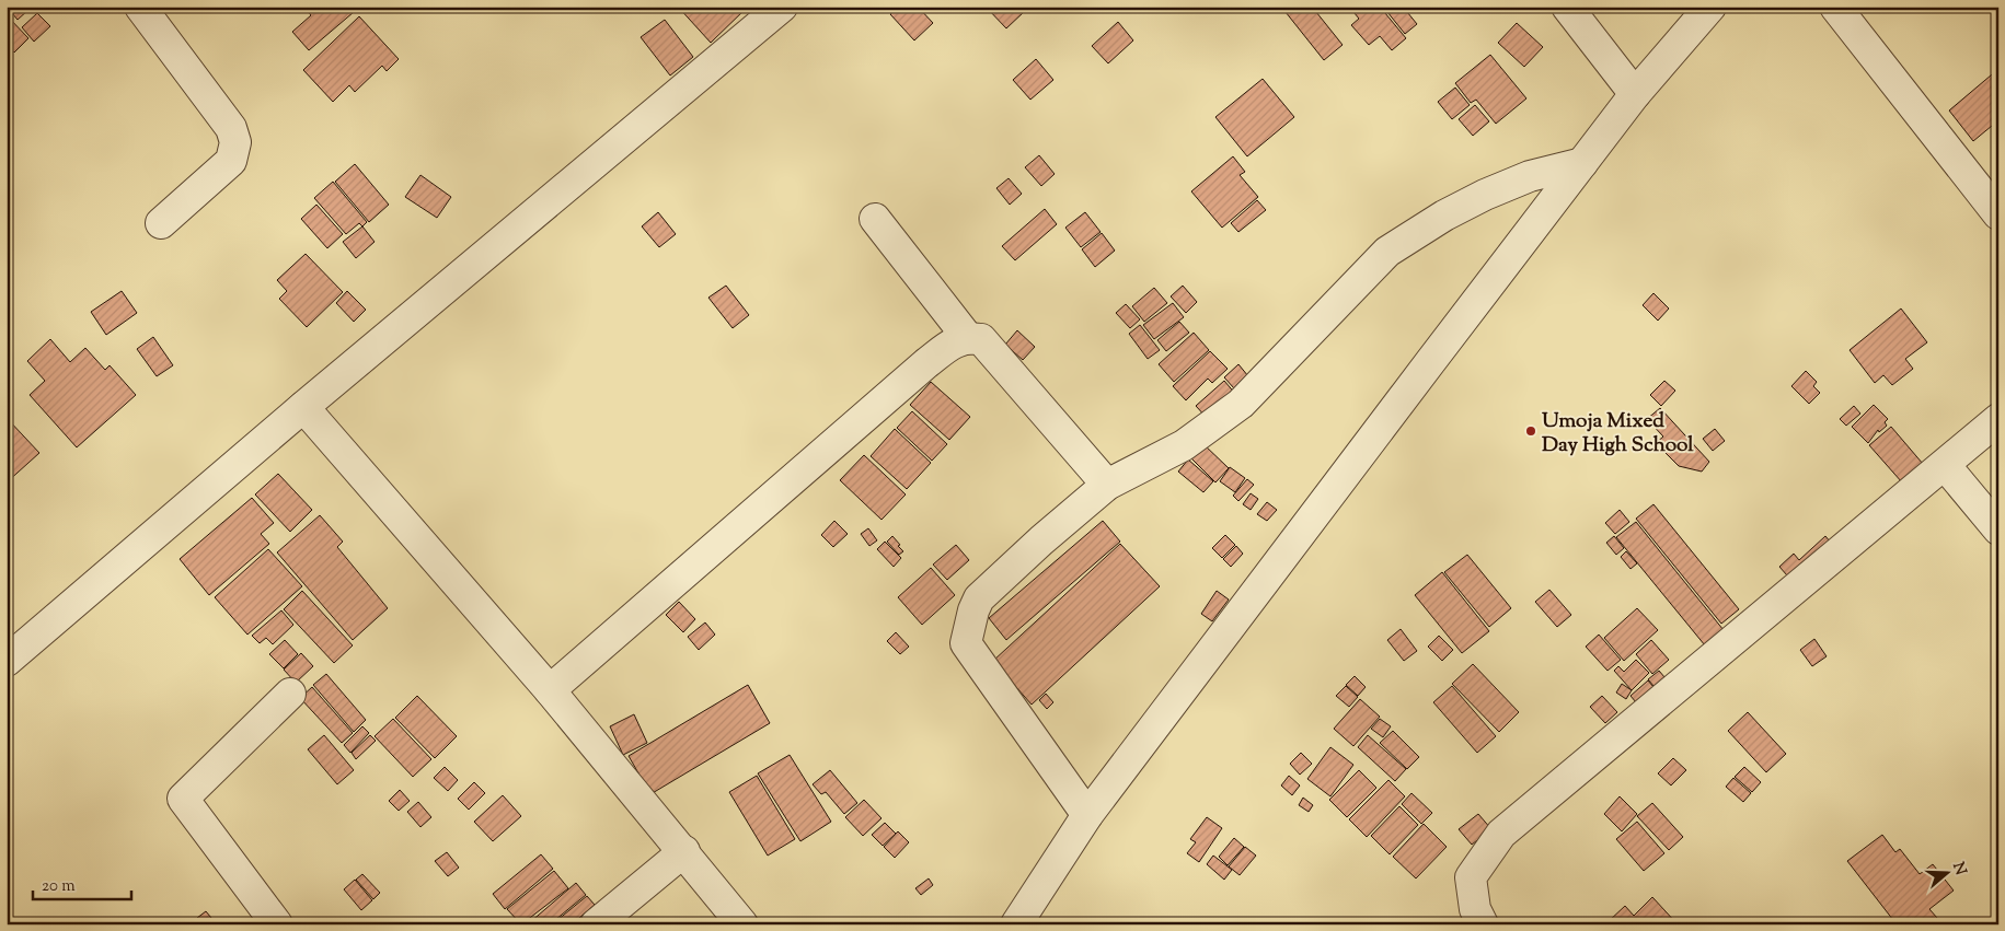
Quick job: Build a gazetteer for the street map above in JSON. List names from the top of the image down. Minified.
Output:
{"places":["Umoja Mixed Day High School"],"scale_bar":"20 m","north":"right"}
